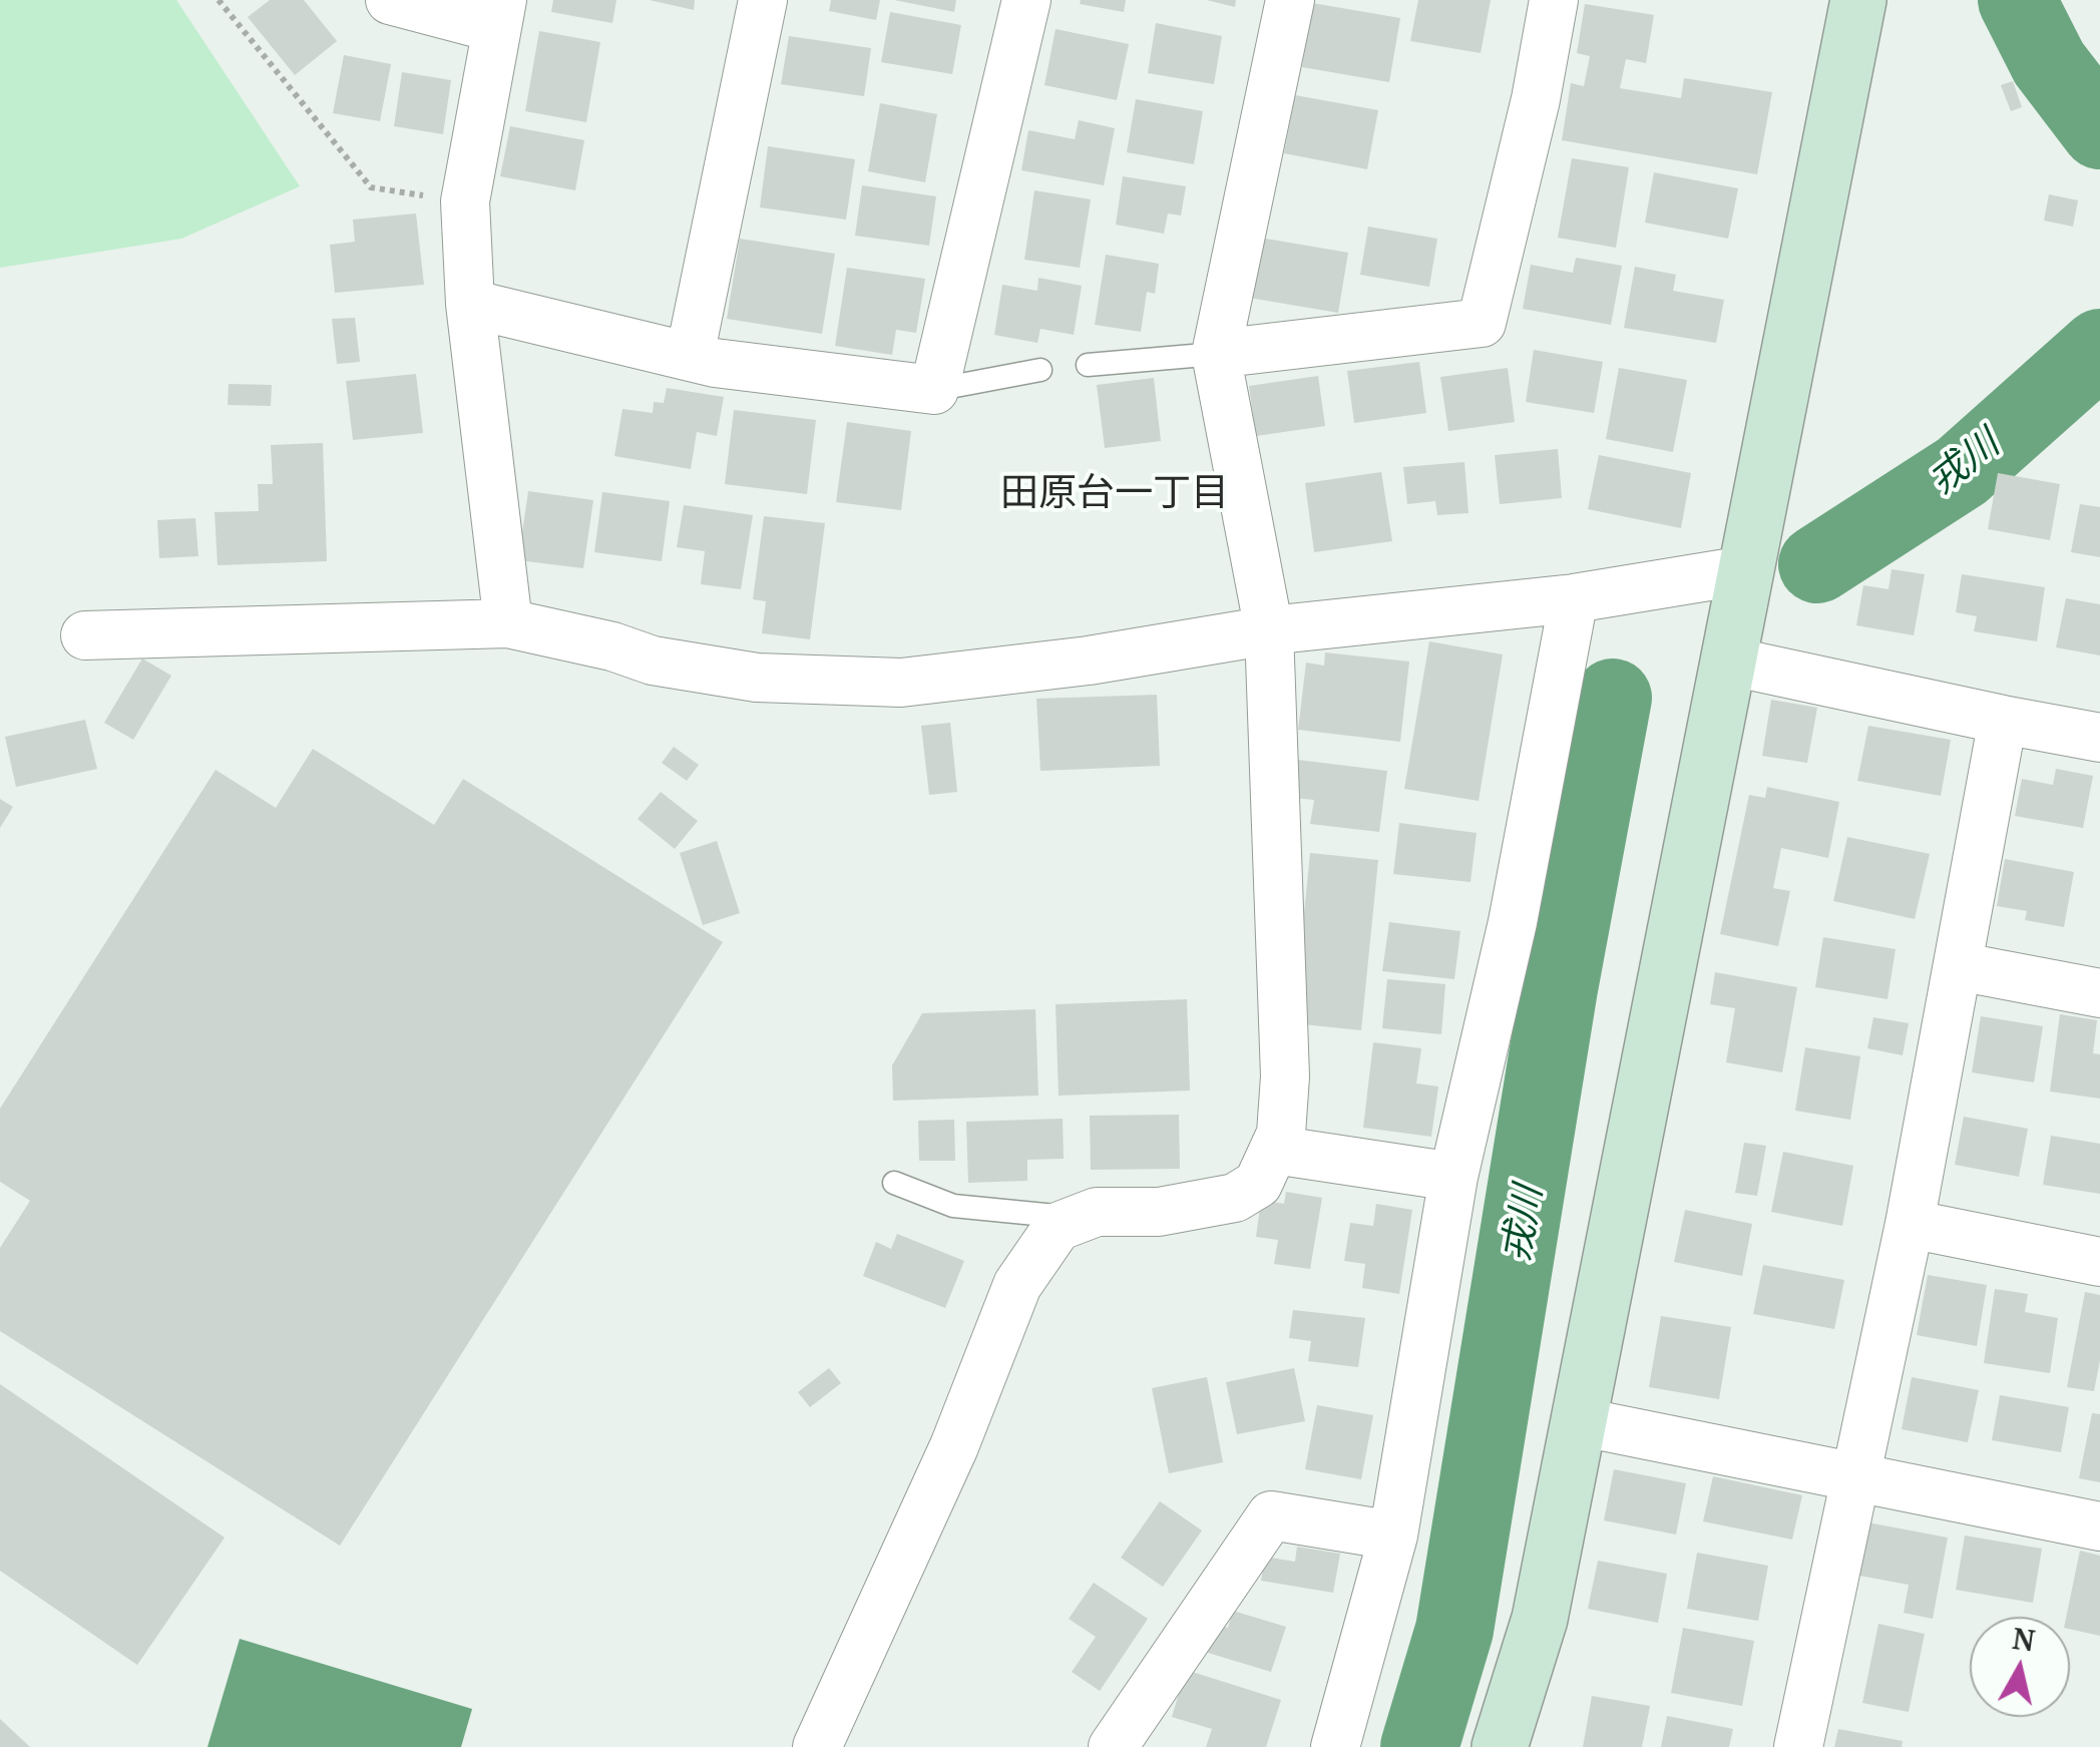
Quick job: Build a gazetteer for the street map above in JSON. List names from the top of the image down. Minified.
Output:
{"districts":["田原台一丁目"],"water":["戎川"],"north":"top"}
